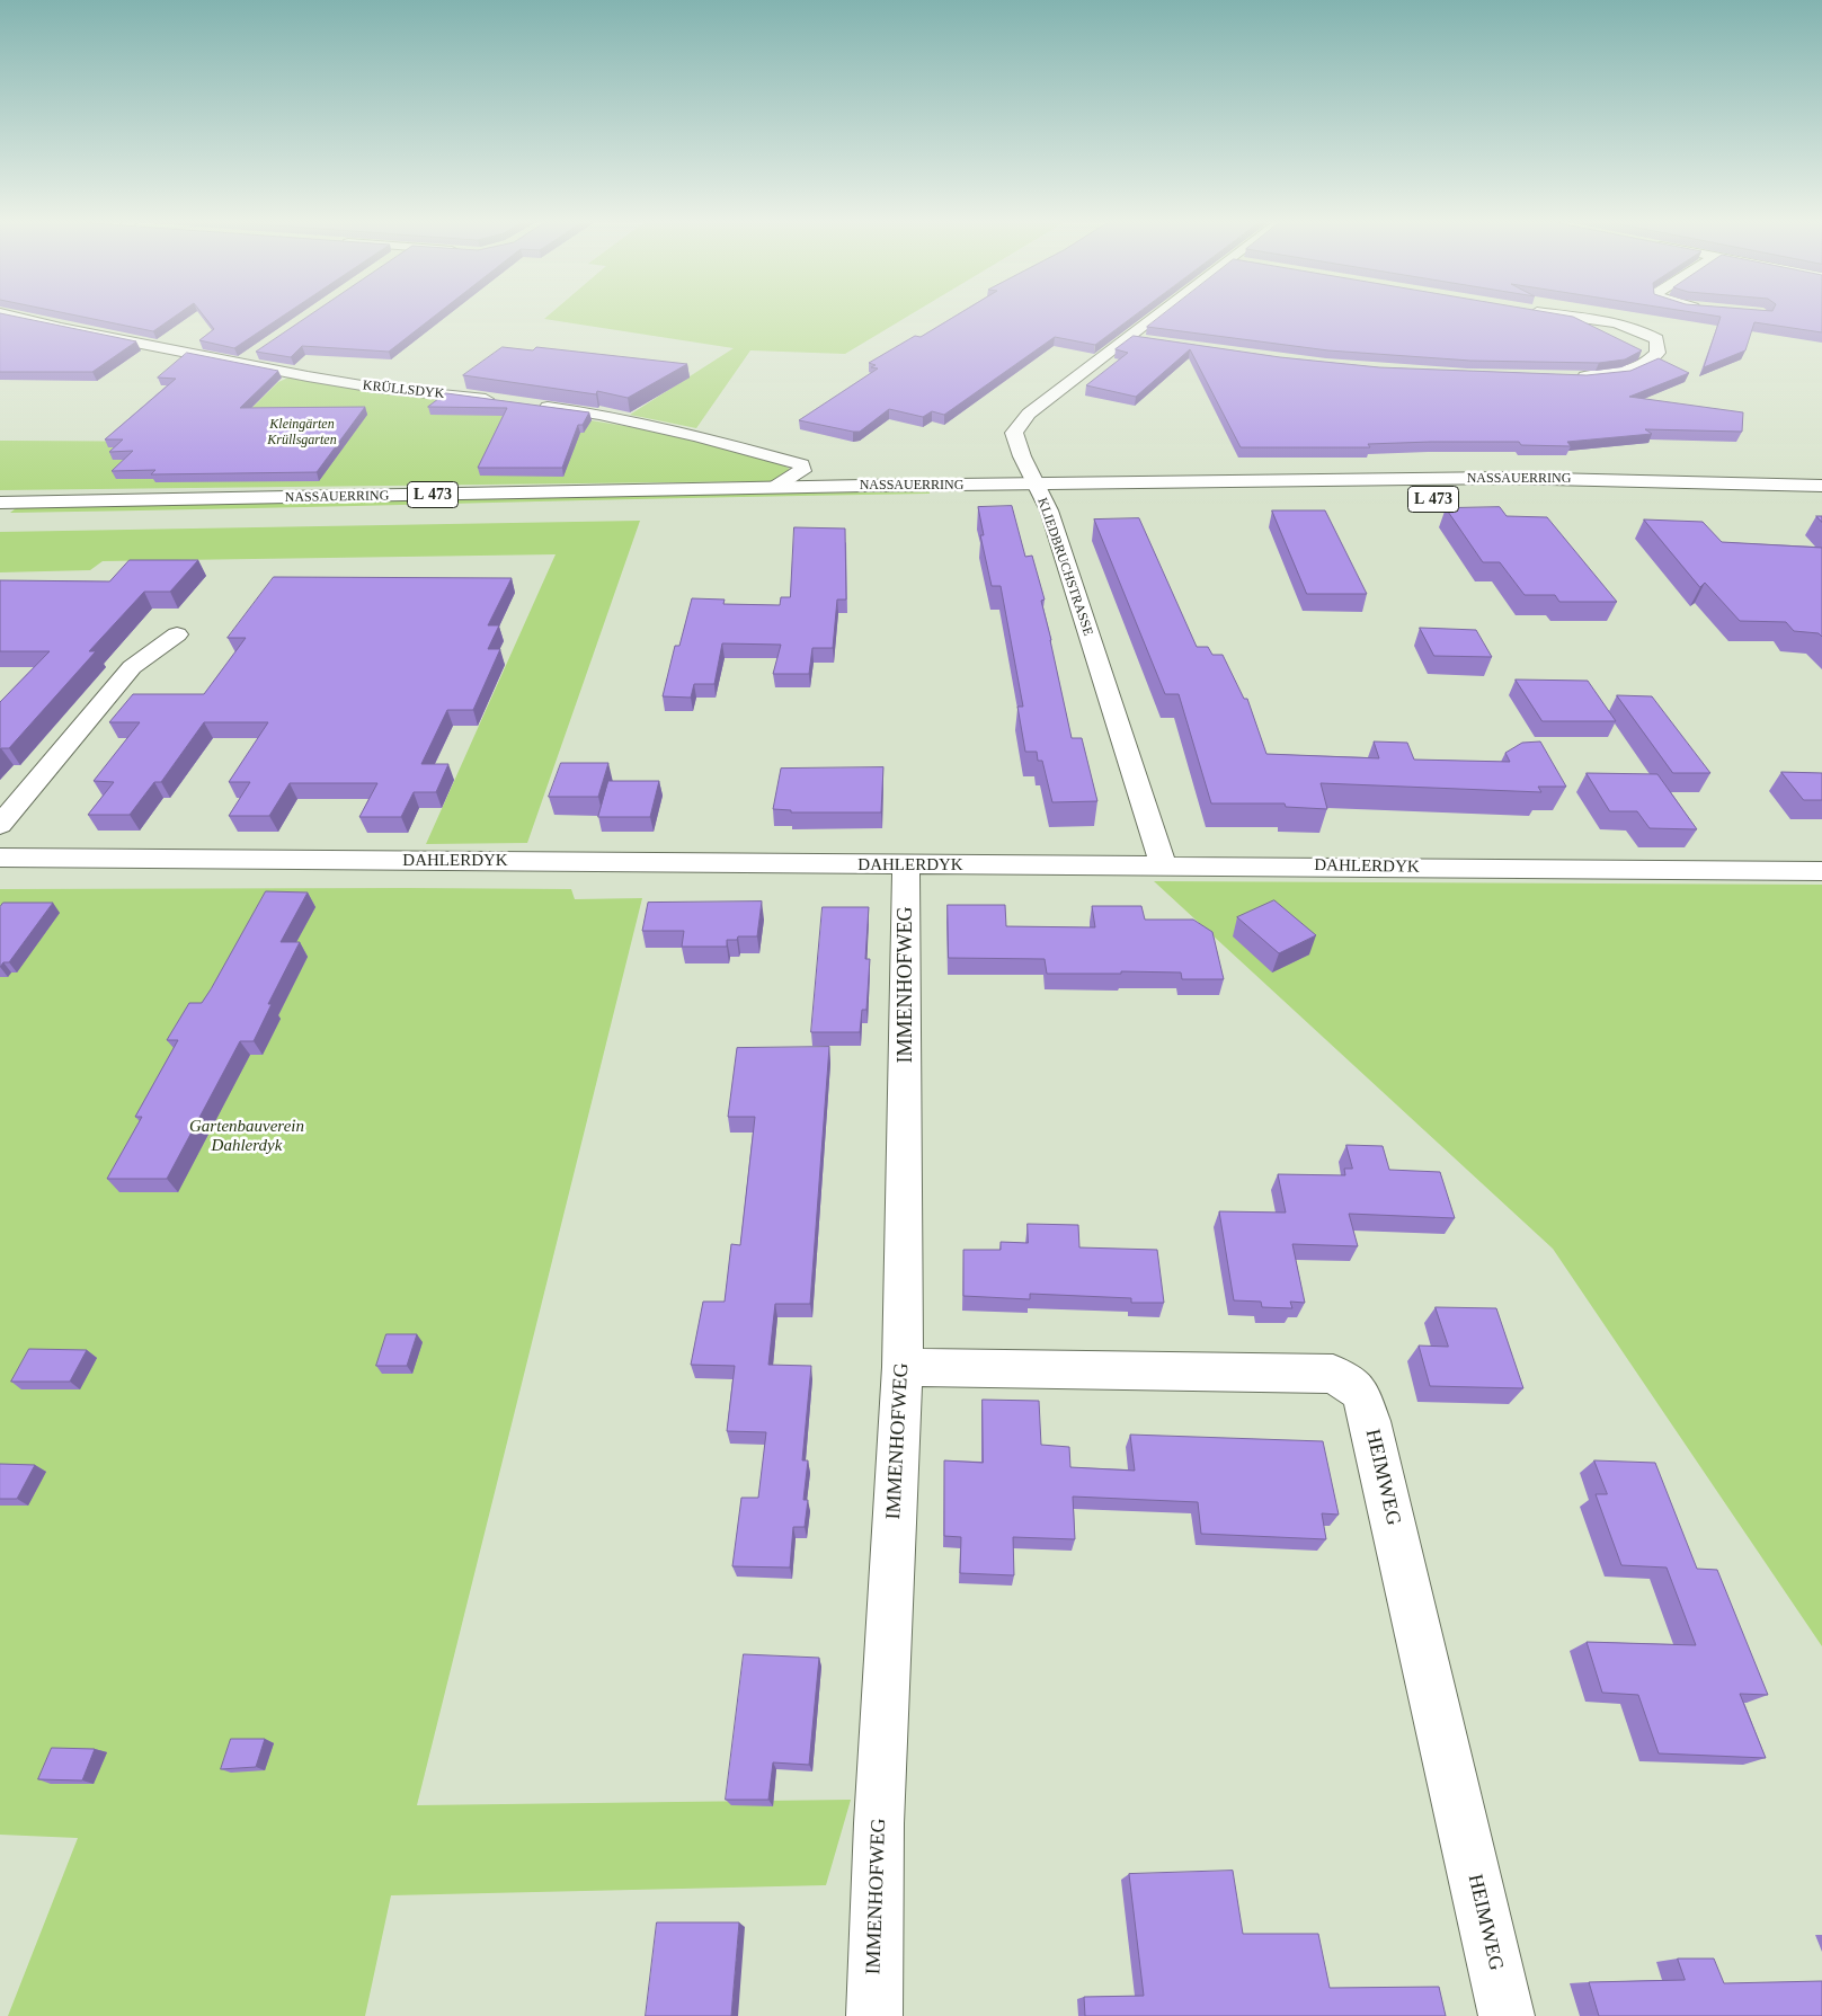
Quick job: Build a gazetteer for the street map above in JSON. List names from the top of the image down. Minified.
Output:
{"streets":{"street":["KRÜLLSDYK","NASSAUERRING","L 473","KLIEDBRUCHSTRASSE","DAHLERDYK","IMMENHOFWEG","HEIMWEG"]},"crossings":[["NASSAUERRING","KLIEDBRUCHSTRASSE"],["KLIEDBRUCHSTRASSE","DAHLERDYK"],["DAHLERDYK","IMMENHOFWEG"],["IMMENHOFWEG","HEIMWEG"]],"parks":["Kleingärten Krüllsgarten","Gartenbauverein Dahlerdyk"]}
